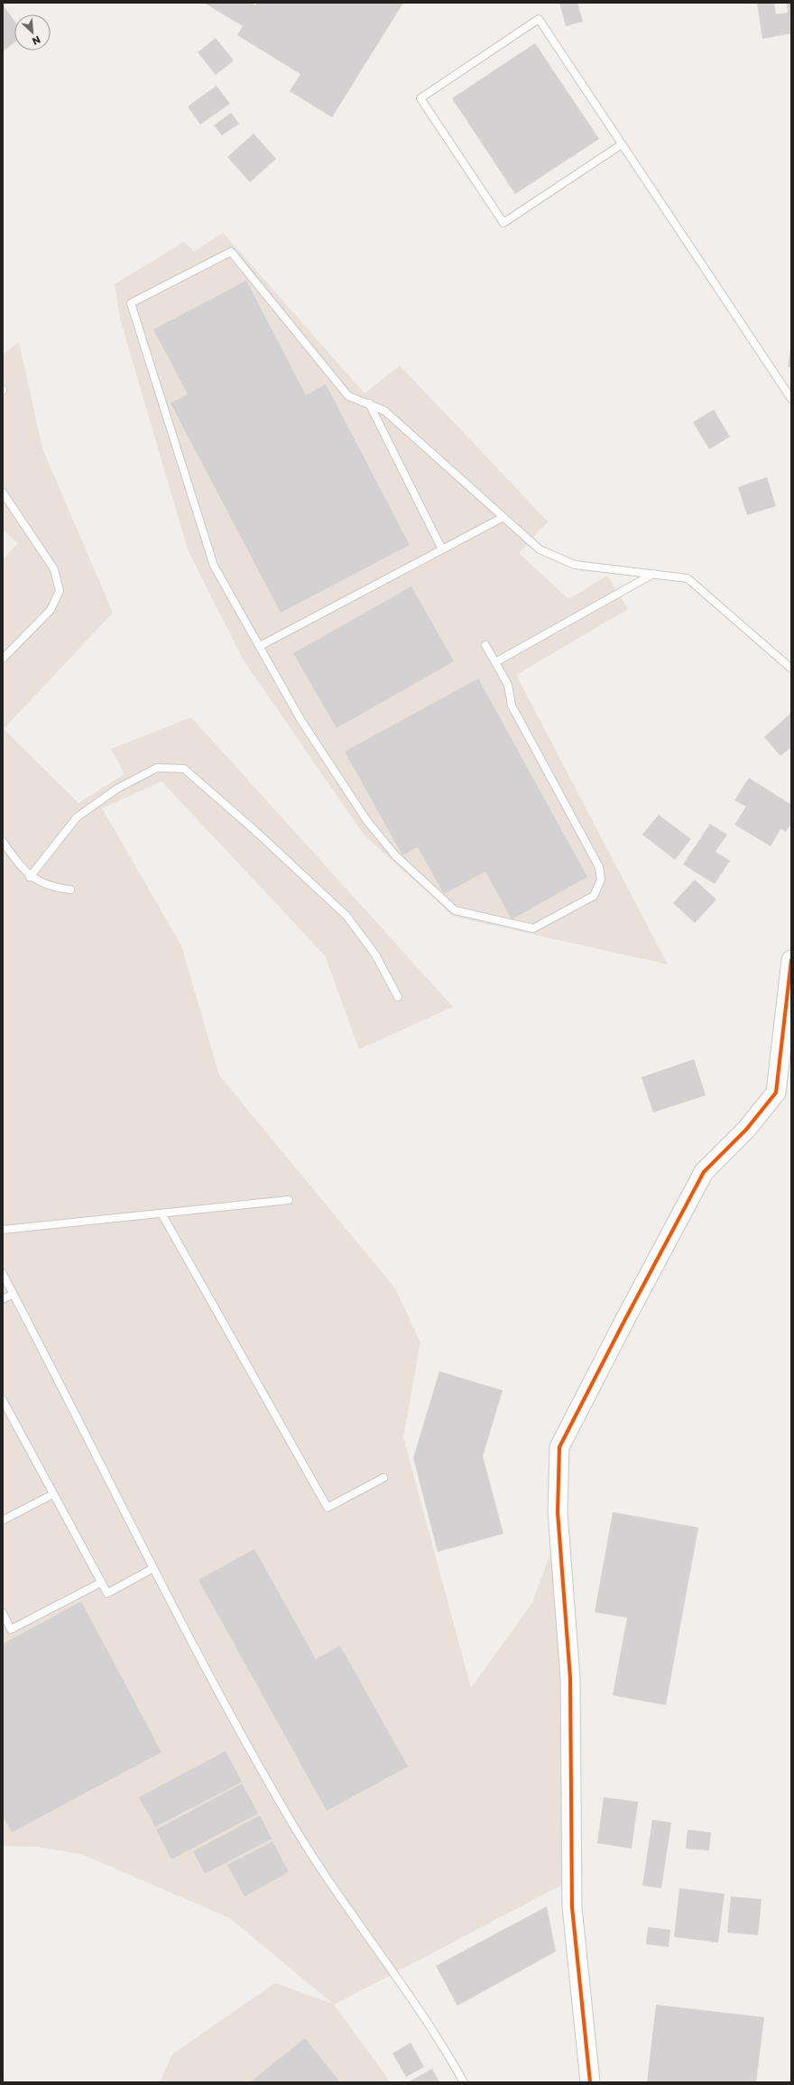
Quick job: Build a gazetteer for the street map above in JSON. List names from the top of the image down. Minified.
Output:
{"north":"bottom right"}
